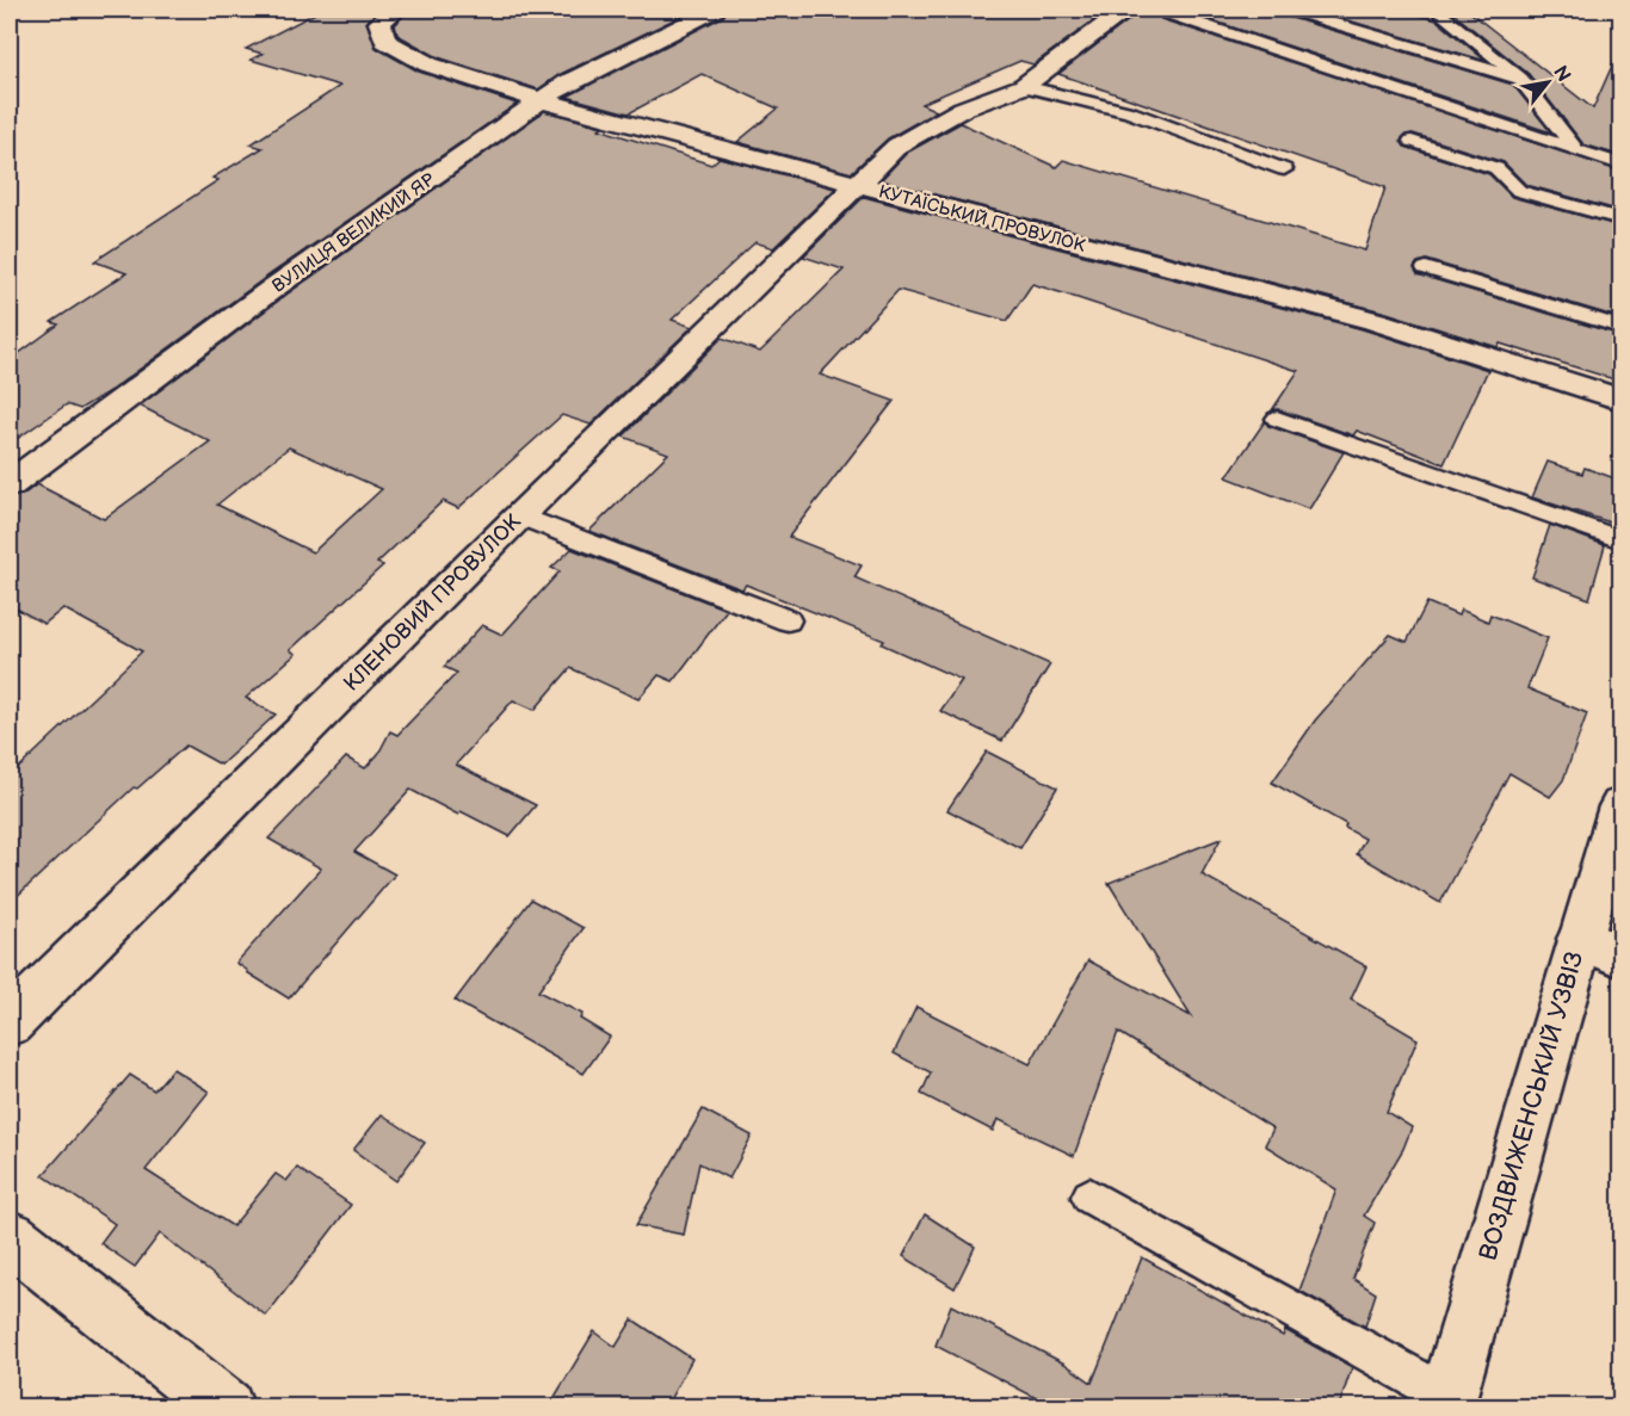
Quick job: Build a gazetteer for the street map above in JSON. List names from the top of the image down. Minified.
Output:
{"streets":{"street":["КУТАЇСЬКИЙ ПРОВУЛОК","ВУЛИЦЯ ВЕЛИКИЙ ЯР","КЛЕНОВИЙ ПРОВУЛОК","ВОЗДВИЖЕНСЬКИЙ УЗВІЗ"]},"crossings":[["КУТАЇСЬКИЙ ПРОВУЛОК","ВУЛИЦЯ ВЕЛИКИЙ ЯР"],["КУТАЇСЬКИЙ ПРОВУЛОК","КЛЕНОВИЙ ПРОВУЛОК"]],"north":"top right"}
